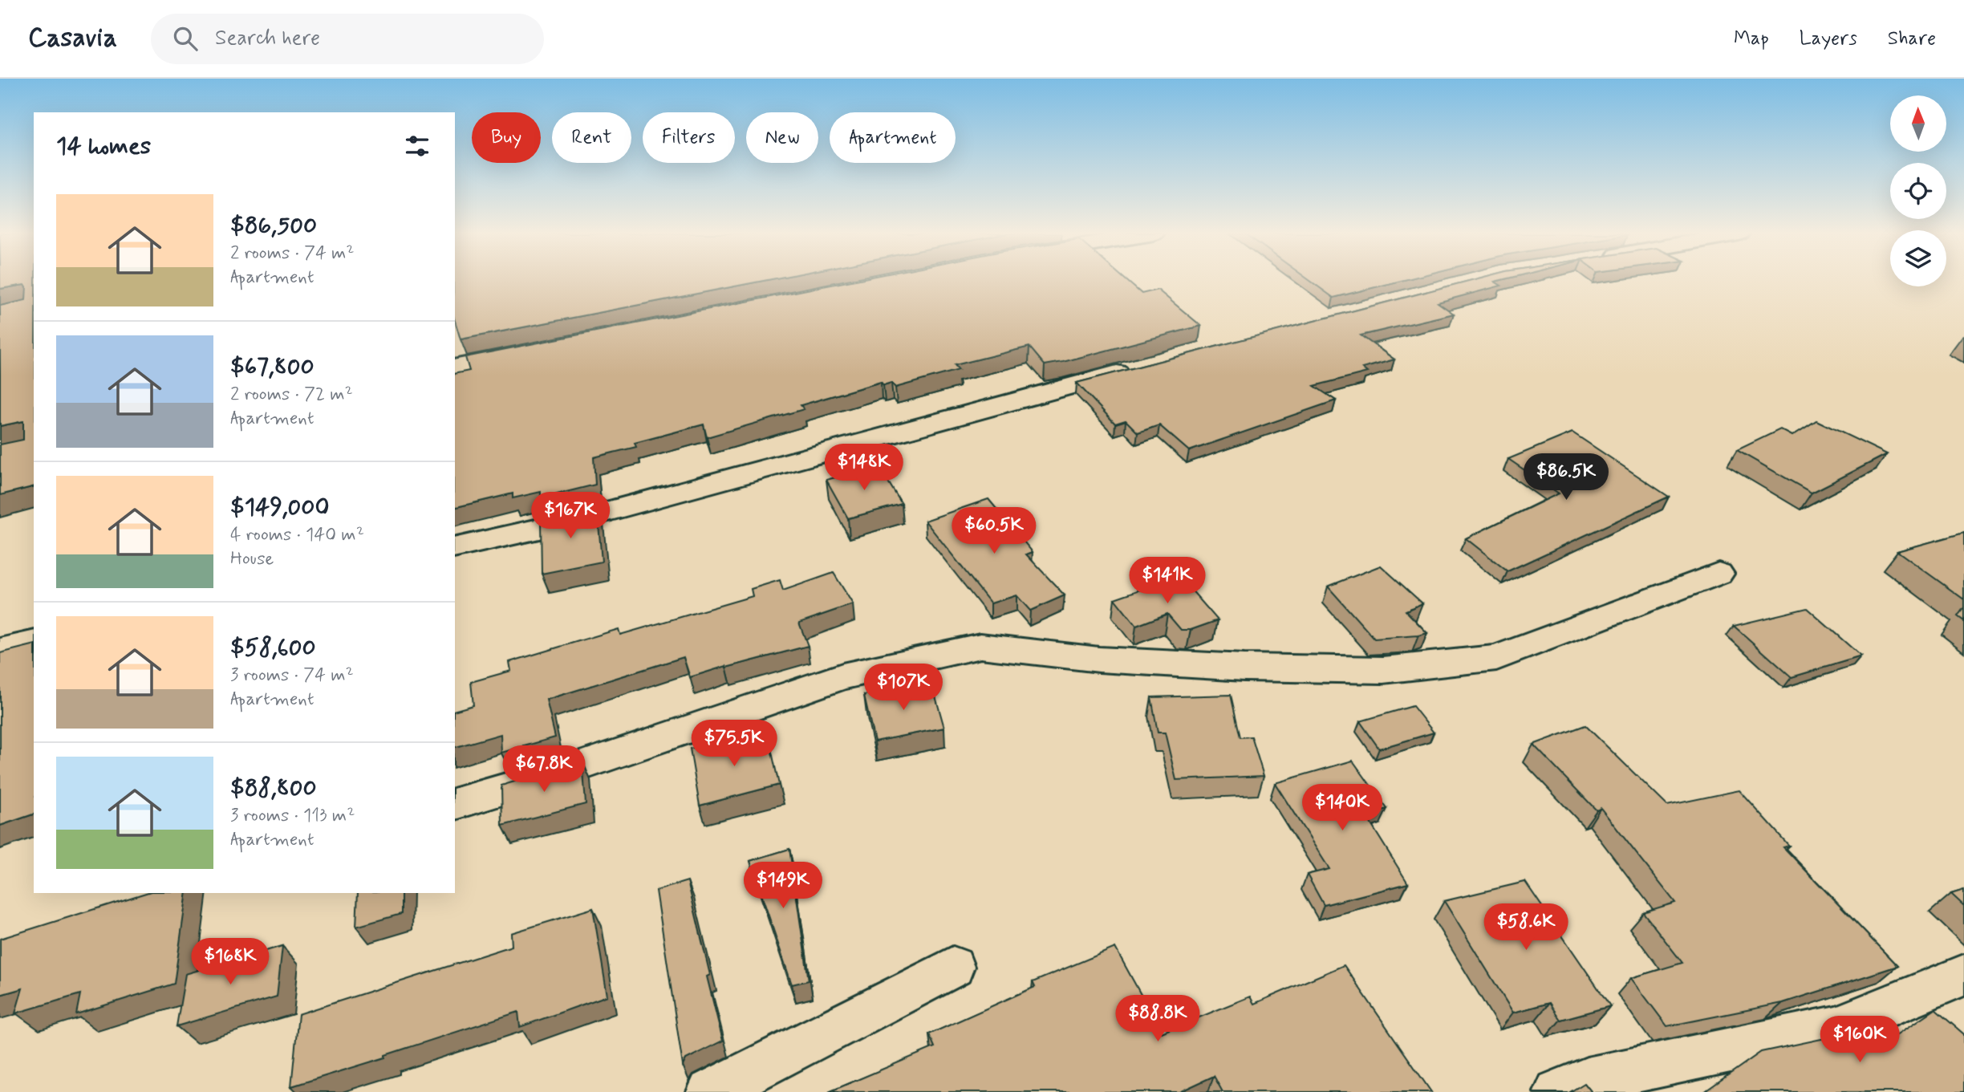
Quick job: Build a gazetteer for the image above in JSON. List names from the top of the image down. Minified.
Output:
{"north":"top","page":{"header":"Casavia","search":"Search here","nav":["Map","Layers","Share"],"chip":["Buy","Rent","Filters","New","Apartment"],"heading":"14 homes","list":[{"name":"$86,500","note":"2 rooms · 74 m² · Apartment"},{"name":"$67,800","note":"2 rooms · 72 m² · Apartment"},{"name":"$149,000","note":"4 rooms · 140 m² · House"},{"name":"$58,600","note":"3 rooms · 74 m² · Apartment"},{"name":"$88,800","note":"3 rooms · 113 m² · Apartment"}],"price":["$148K","$86.5K","$167K","$60.5K","$141K","$107K","$75.5K","$67.8K","$140K","$149K","$58.6K","$168K","$88.8K","$160K"]}}
